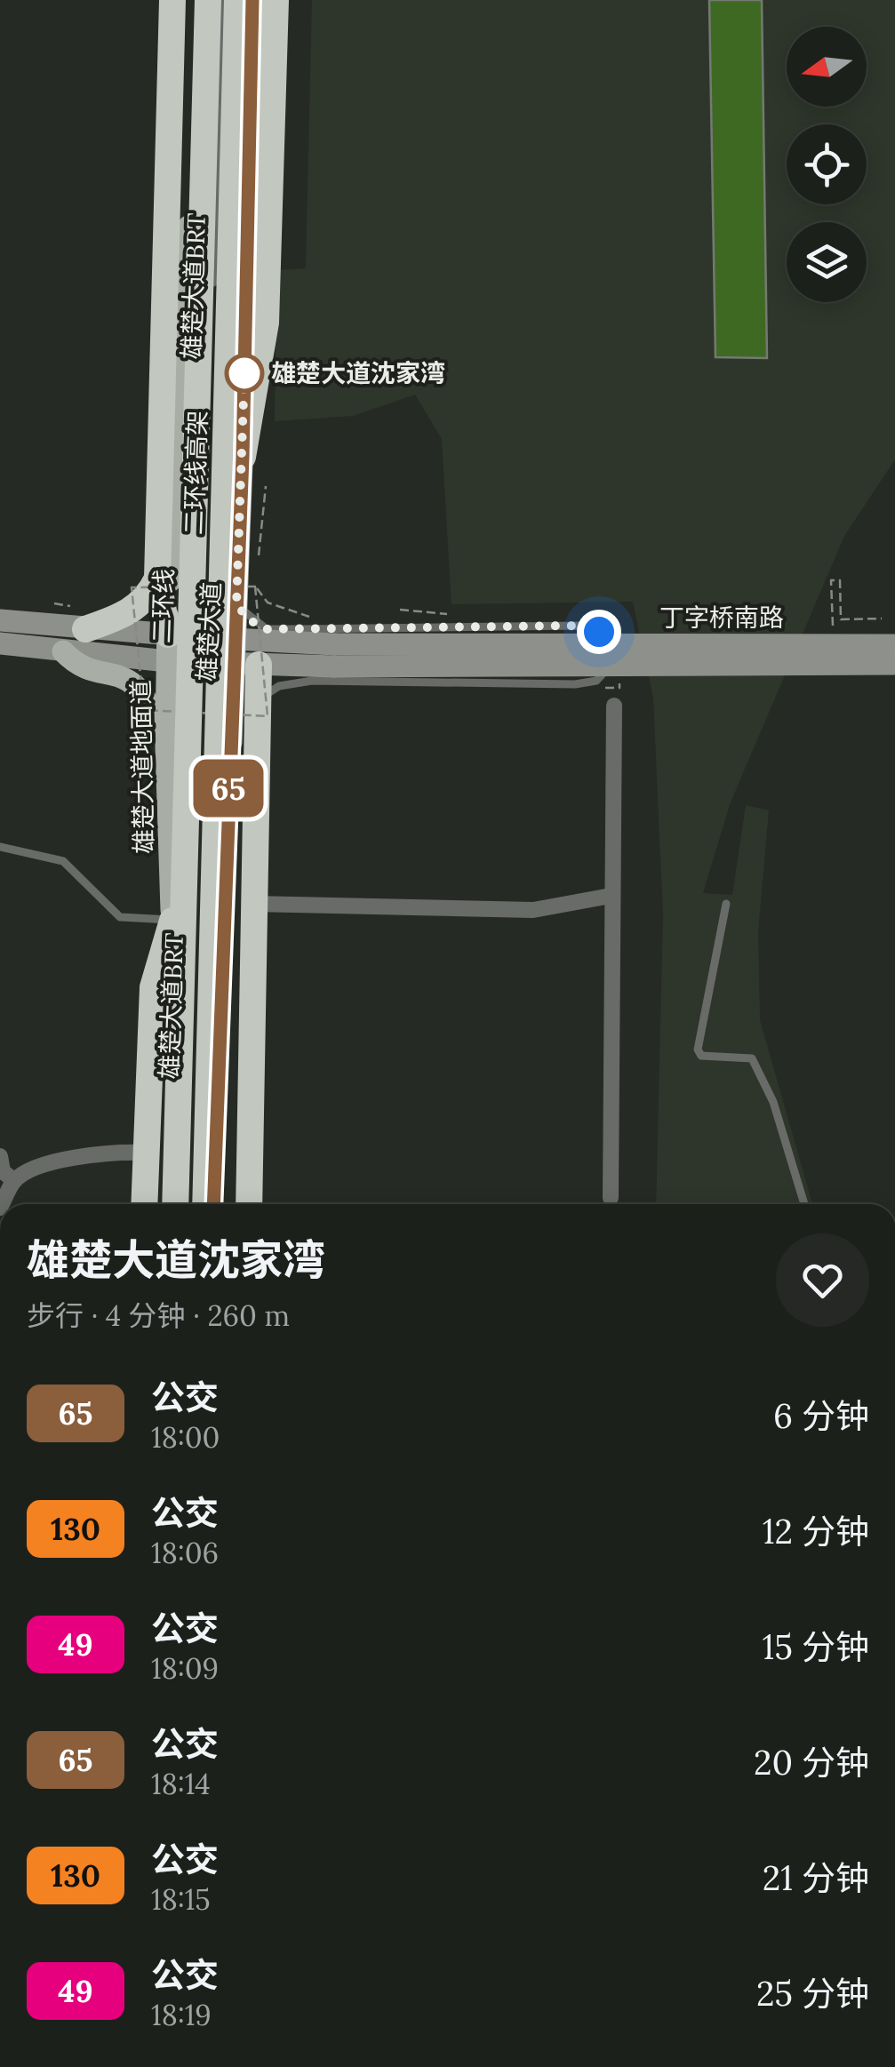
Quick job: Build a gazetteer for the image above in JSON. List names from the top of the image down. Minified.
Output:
{"streets":{"highway":["二环线高架","二环线"],"main road":["丁字桥南路","雄楚大道","雄楚大道地面道"],"lane":["雄楚大道BRT"]},"crossings":[["雄楚大道BRT","丁字桥南路"],["丁字桥南路","雄楚大道"],["丁字桥南路","雄楚大道地面道"]],"places":["雄楚大道沈家湾"],"lines":["bus line 65"],"north":"left","page":{"on_map":"65","heading":["雄楚大道沈家湾","步行 · 4 分钟 · 260 m"],"list":[{"mark":"65","name":"公交","note":"18:00","value":"6 分钟"},{"mark":"130","name":"公交","note":"18:06","value":"12 分钟"},{"mark":"49","name":"公交","note":"18:09","value":"15 分钟"},{"mark":"65","name":"公交","note":"18:14","value":"20 分钟"},{"mark":"130","name":"公交","note":"18:15","value":"21 分钟"},{"mark":"49","name":"公交","note":"18:19","value":"25 分钟"}]}}
